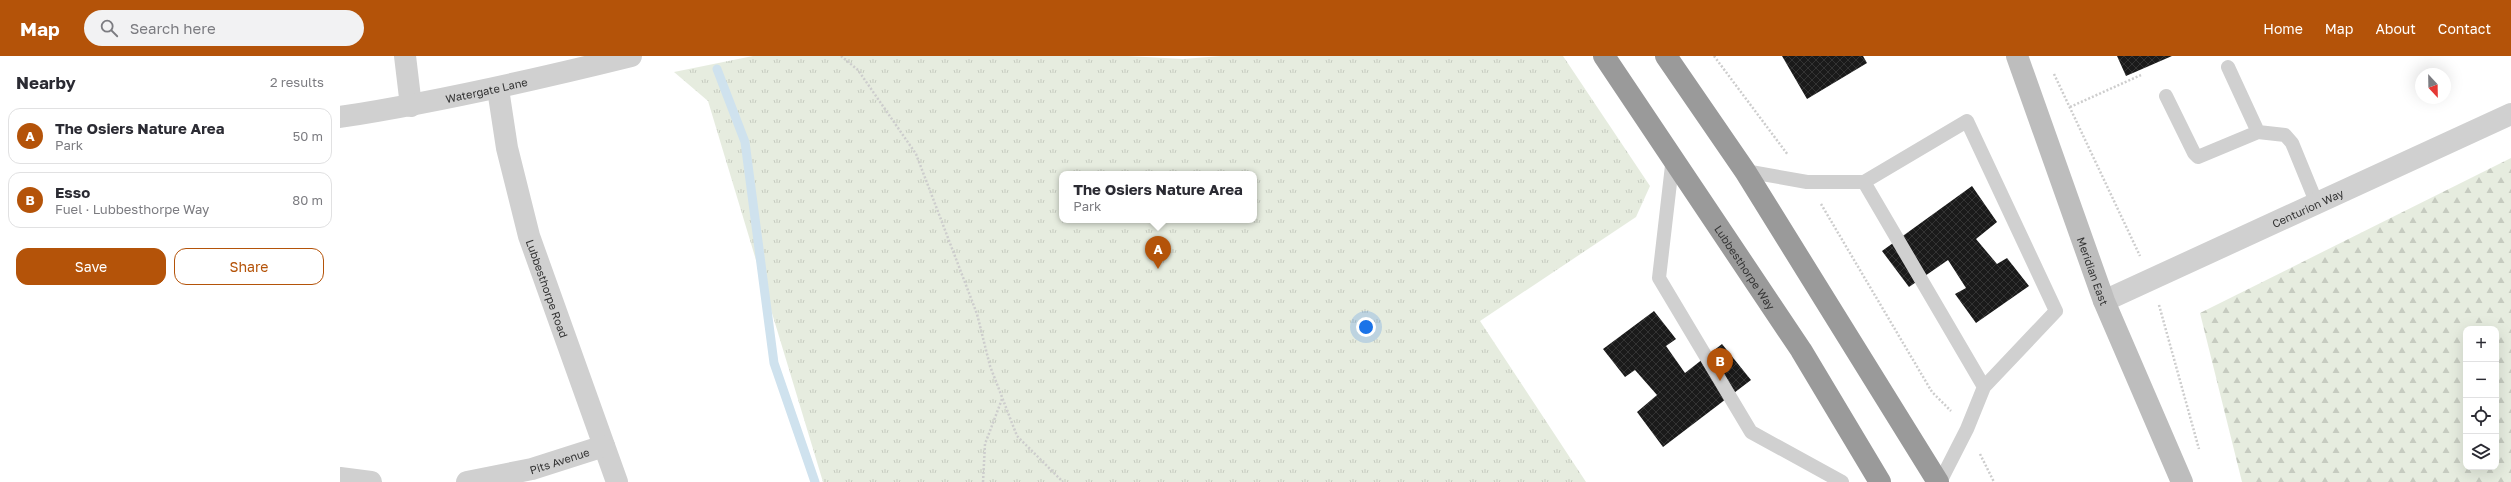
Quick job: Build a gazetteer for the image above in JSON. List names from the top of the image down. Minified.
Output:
{"streets":{"highway":["Lubbesthorpe Way"],"street":["Watergate Lane","Centurion Way","Meridian East","Lubbesthorpe Road","Pits Avenue"]},"crossings":[["Watergate Lane","Lubbesthorpe Road"],["Centurion Way","Meridian East"],["Lubbesthorpe Road","Pits Avenue"]],"north":"bottom","page":{"header":"Map","search":"Search here","nav":["Home","Map","About","Contact"],"heading":["Nearby","2 results"],"list":[{"mark":"A","name":"The Osiers Nature Area","note":"Park","value":"50 m"},{"mark":"B","name":"Esso","note":"Fuel · Lubbesthorpe Way","value":"80 m"}],"popup":["The Osiers Nature Area","Park"],"buttons":["Save","Share"],"pins":["A","B"],"map_buttons":["+","−"]}}
